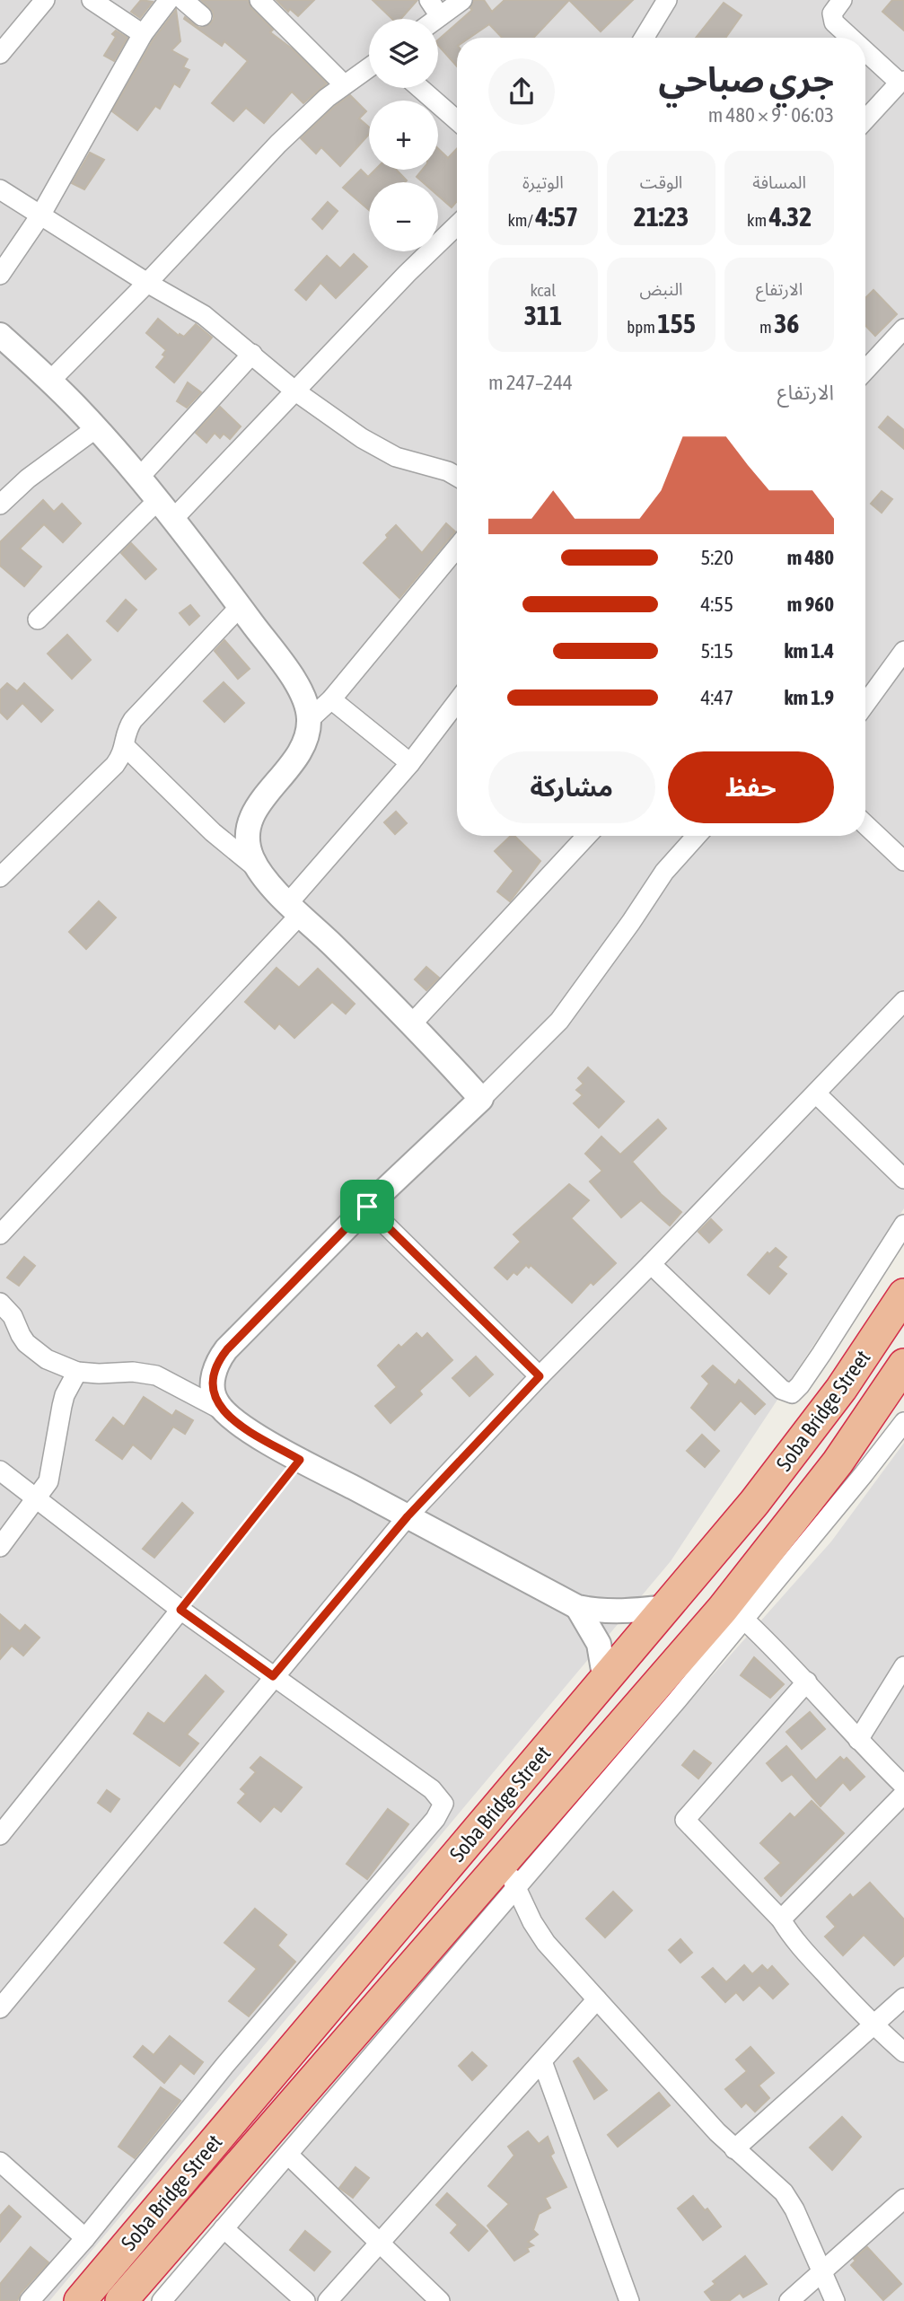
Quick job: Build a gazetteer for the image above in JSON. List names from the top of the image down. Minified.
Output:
{"streets":{"highway":["Soba Bridge Street"]},"page":{"map_buttons":["+","−"],"heading":["جري صباحي","06:03 · 9 × 480 m"],"stats":[["المسافة","4.32 km"],["الوقت","21:23"],["الوتيرة","4:57 /km"],["الارتفاع","36 m"],["النبض","155 bpm"],["kcal","311"]],"chart":["الارتفاع","244–247 m"],"list":[{"name":"480 m","note":"5:20"},{"name":"960 m","note":"4:55"},{"name":"1.4 km","note":"5:15"},{"name":"1.9 km","note":"4:47"}],"buttons":["حفظ","مشاركة"]}}
